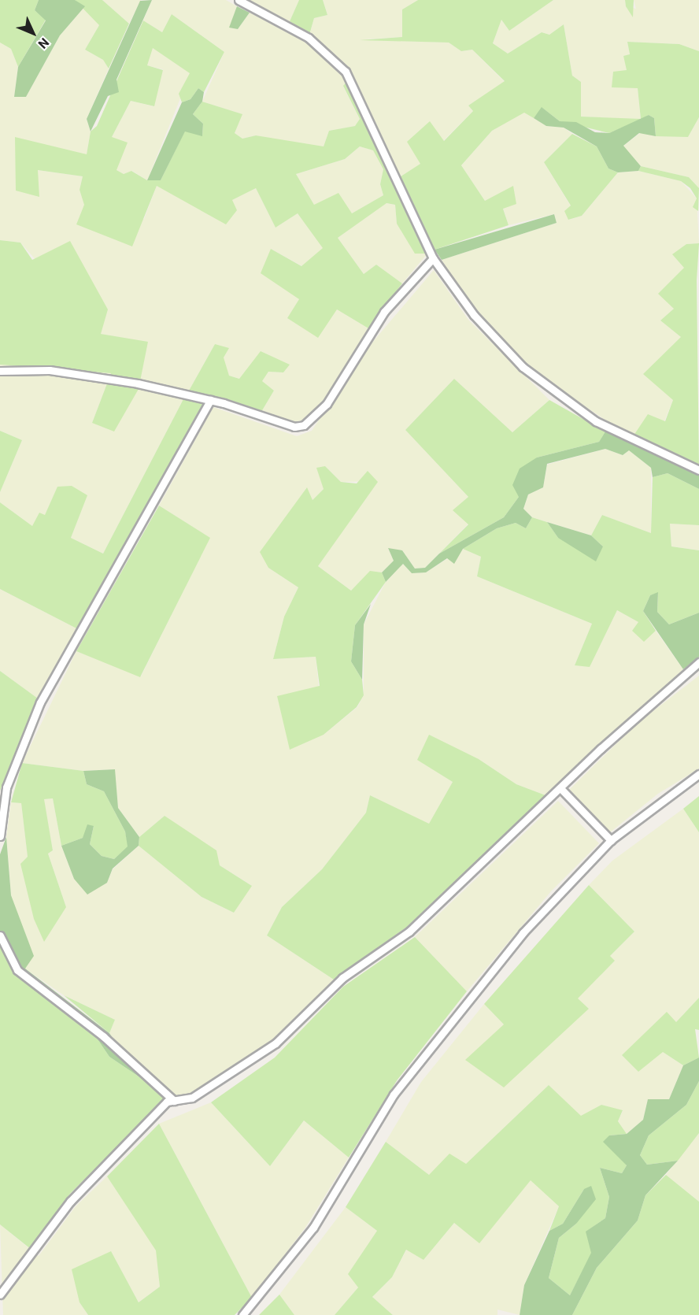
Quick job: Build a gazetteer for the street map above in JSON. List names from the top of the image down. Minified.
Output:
{"north":"bottom right"}
